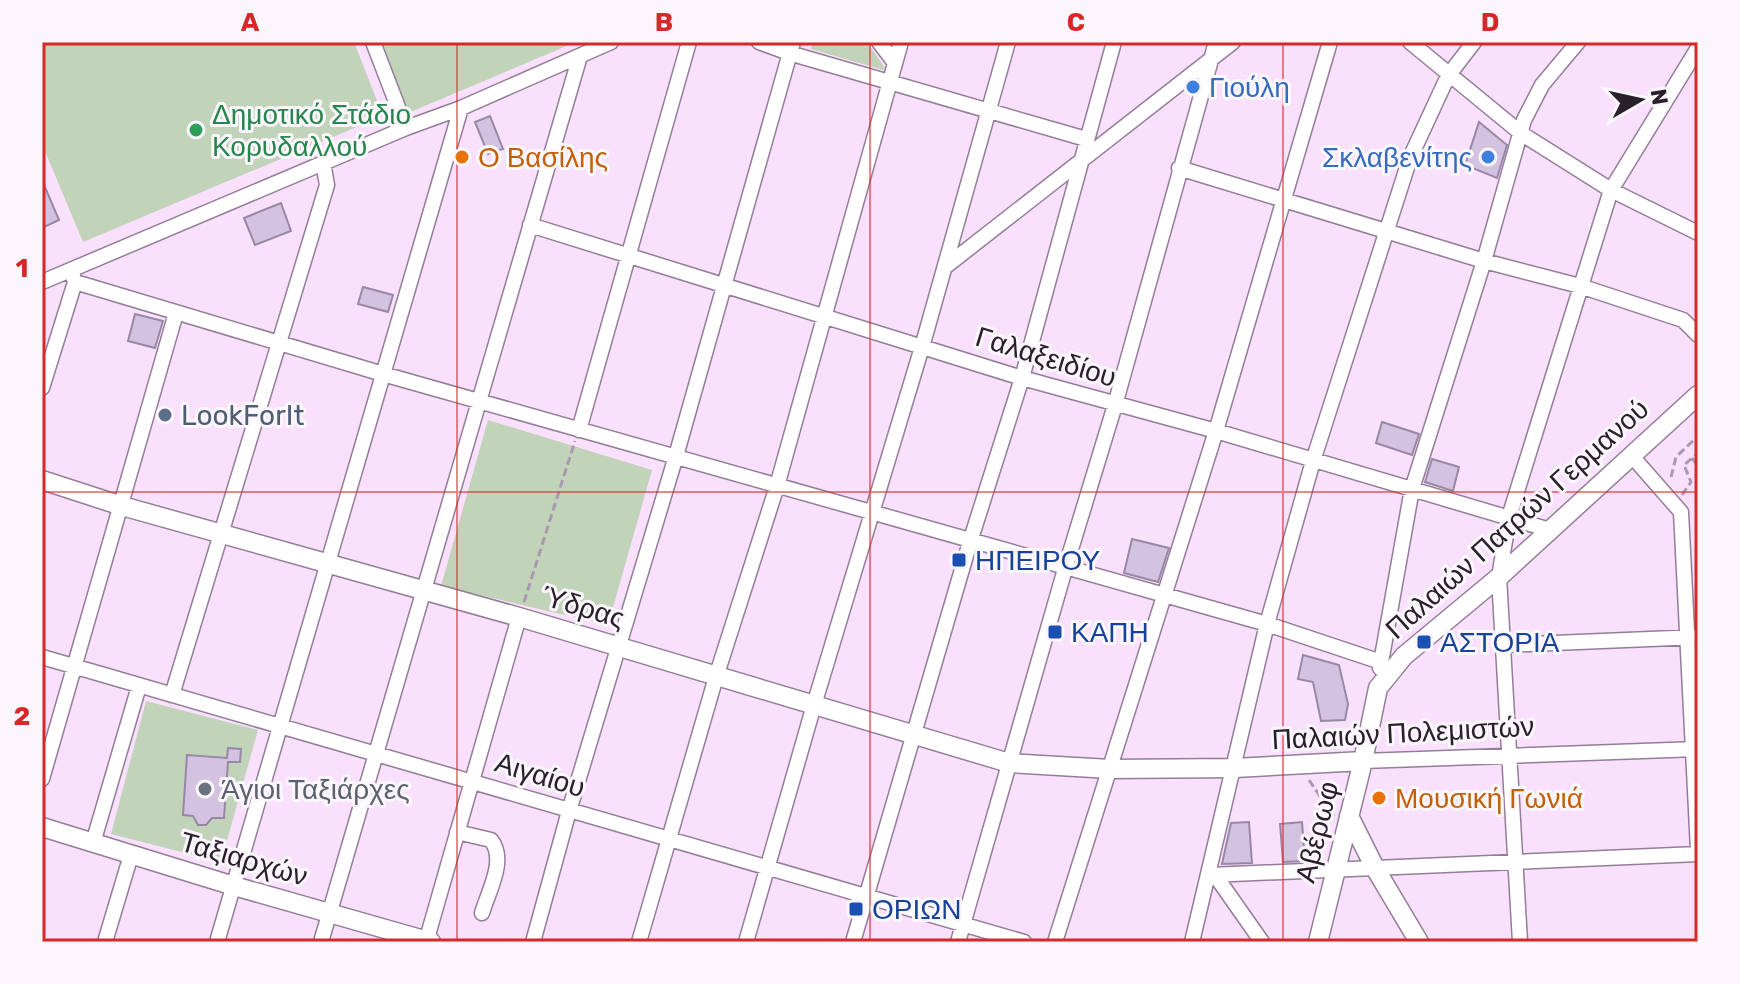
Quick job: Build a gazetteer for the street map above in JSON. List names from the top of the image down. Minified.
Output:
{"streets":{"street":["Γαλαξειδίου","Παλαιών Πατρών Γερμανού","Ύδρας","Παλαιών Πολεμιστών","Αιγαίου","Αβέρωφ","Ταξιαρχών"]},"crossings":[["Γαλαξειδίου","Παλαιών Πατρών Γερμανού"],["Παλαιών Πατρών Γερμανού","Αβέρωφ"],["Ύδρας","Παλαιών Πολεμιστών"],["Παλαιών Πολεμιστών","Αβέρωφ"]],"places":{"other":["Γιούλη","Δημοτικό Στάδιο Κορυδαλλού","Ο Βασίλης","Σκλαβενίτης","LookForIt","Άγιοι Ταξιάρχες","Μουσική Γωνιά"],"transit":["ΗΠΕΙΡΟΥ","ΚΑΠΗ","ΑΣΤΟΡΙΑ","ΟΡΙΩΝ"]},"north":"right","grid":{"columns":["A","B","C","D"],"rows":["1","2"]}}
